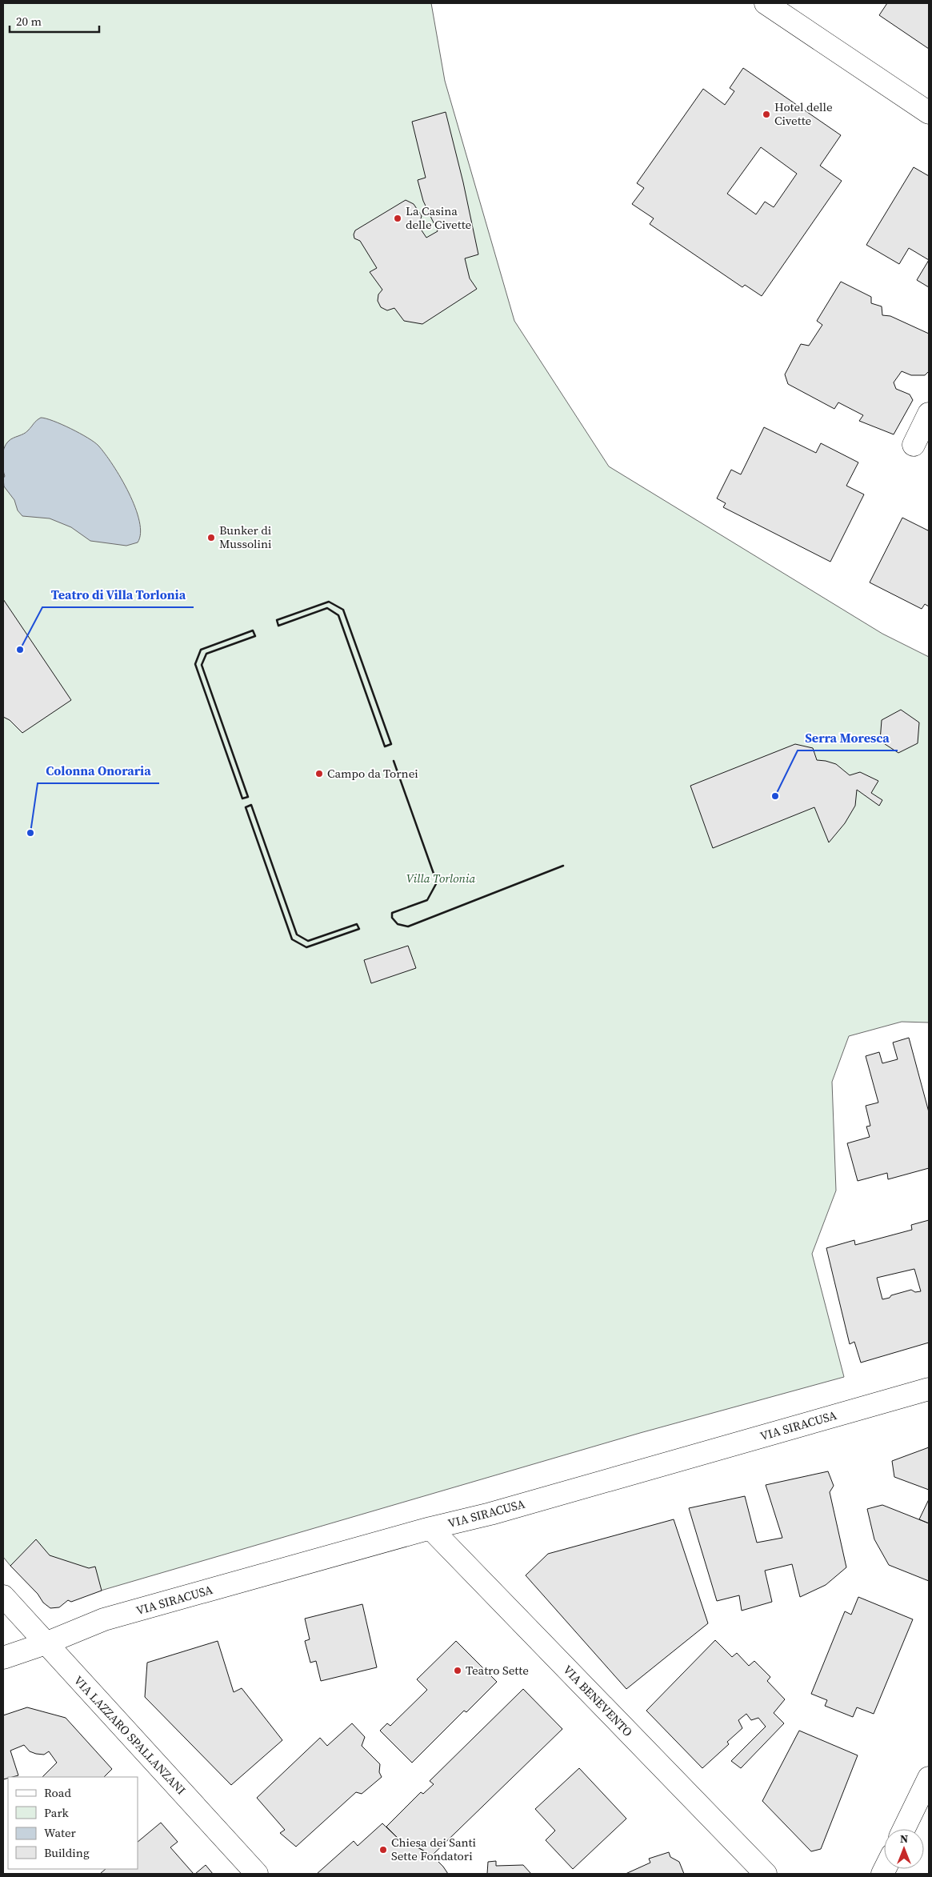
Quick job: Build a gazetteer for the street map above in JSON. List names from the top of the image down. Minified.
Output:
{"streets":{"street":["VIA SIRACUSA","VIA BENEVENTO","VIA LAZZARO SPALLANZANI"]},"crossings":[["VIA SIRACUSA","VIA BENEVENTO"],["VIA SIRACUSA","VIA LAZZARO SPALLANZANI"]],"parks":["Villa Torlonia"],"places":["Hotel delle Civette","La Casina delle Civette","Bunker di Mussolini","Teatro di Villa Torlonia","Campo da Tornei","Serra Moresca","Colonna Onoraria","Teatro Sette","Chiesa dei Santi Sette Fondatori"],"legend":["Road","Park","Water","Building"],"scale_bar":"20 m","north":"top"}
